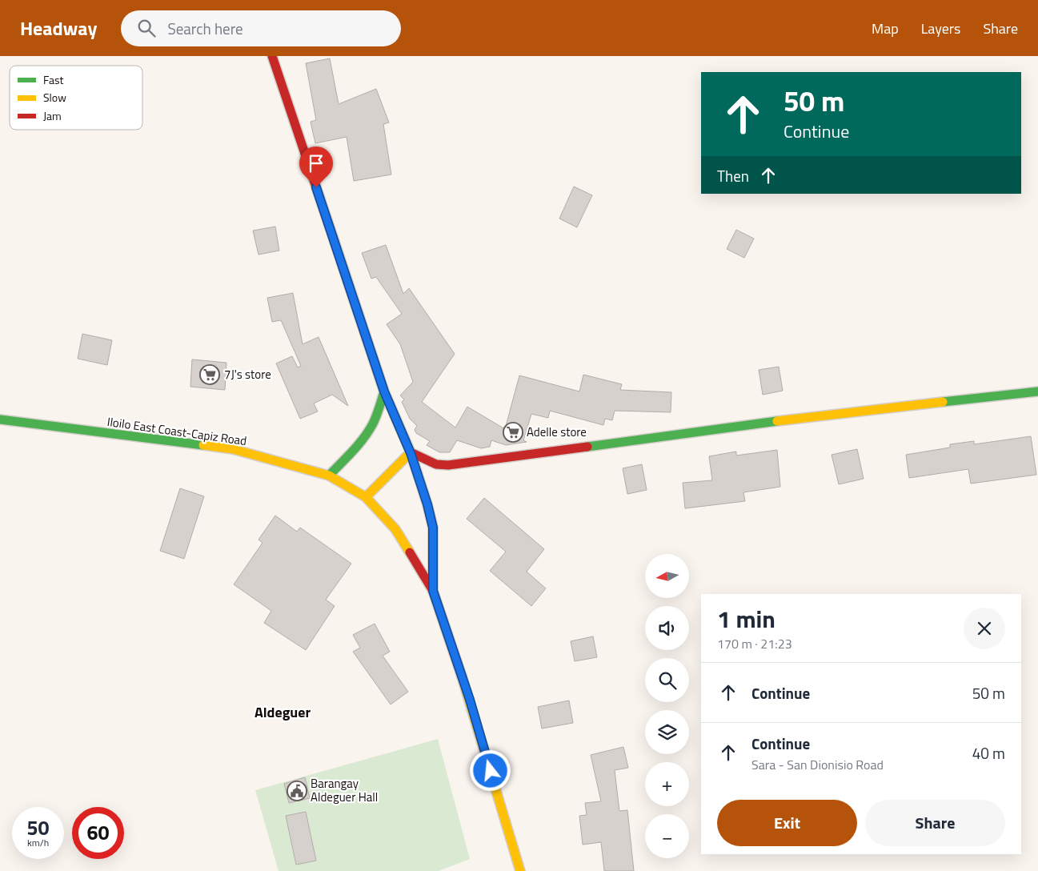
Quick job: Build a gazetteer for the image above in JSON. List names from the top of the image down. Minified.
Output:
{"streets":{"main road":["Iloilo East Coast-Capiz Road"]},"districts":["Aldeguer"],"places":{"supermarket":["7J's store","Adelle store"],"public building":["Barangay Aldeguer Hall"]},"legend":["Fast","Slow","Jam"],"north":"left","page":{"header":"Headway","search":"Search here","nav":["Map","Layers","Share"],"turn":["50 m","Continue"],"then":"Then","map_buttons":["+","−"],"heading":["1 min","170 m · 21:23"],"list":[{"name":"Continue","value":"50 m"},{"name":"Continue","note":"Sara - San Dionisio Road","value":"40 m"}],"buttons":["Exit","Share"],"speed":"50 km/h","limit":"60"}}
